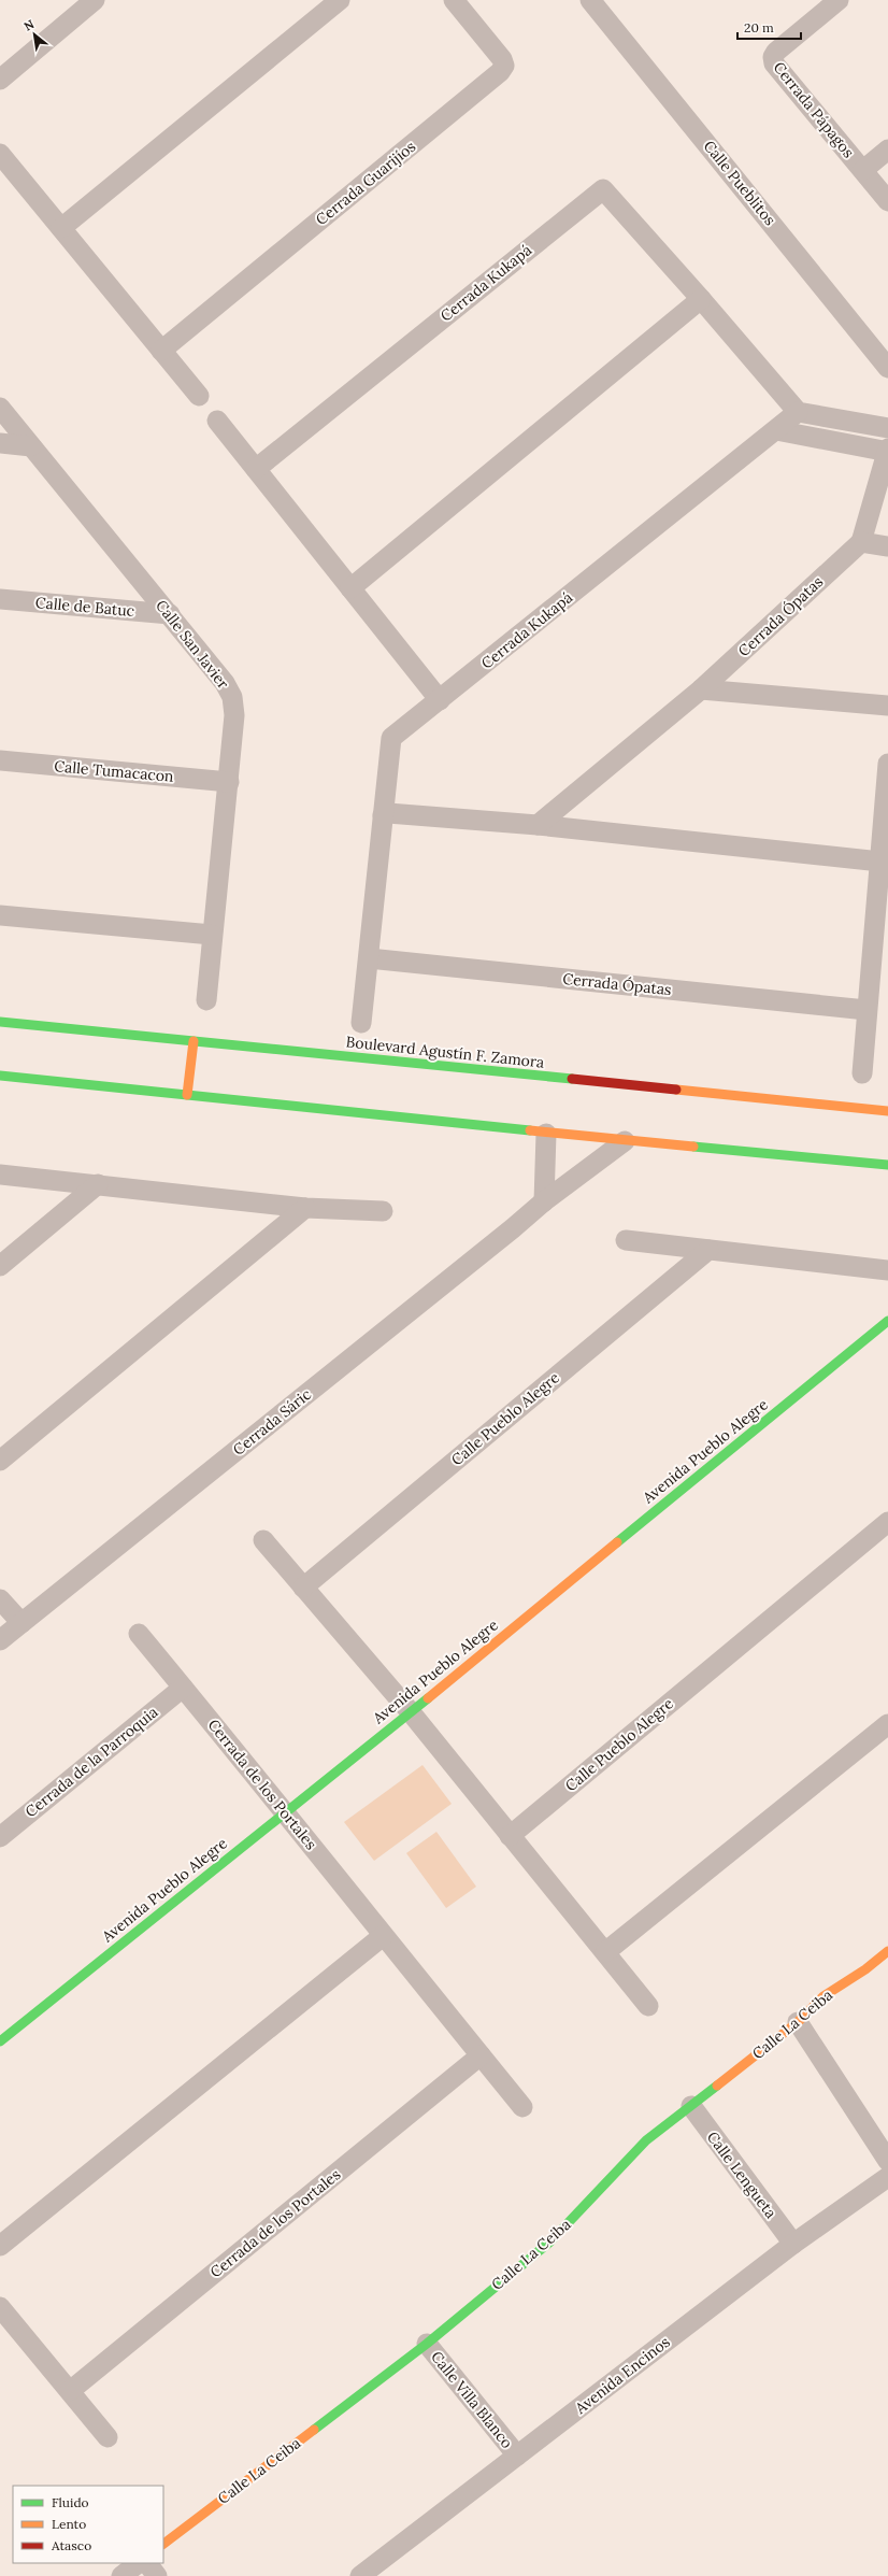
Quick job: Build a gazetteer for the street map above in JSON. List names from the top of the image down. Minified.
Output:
{"streets":{"street":["Cerrada Pápagos","Cerrada Guarijíos","Calle Pueblitos","Cerrada Kukapá","Calle de Batuc","Cerrada Ópatas","Calle San Javier","Calle Tumacacon","Boulevard Agustín F. Zamora","Calle Pueblo Alegre","Cerrada Sáric","Avenida Pueblo Alegre","Cerrada de la Parroquia","Cerrada de los Portales","Calle La Ceiba","Calle Lengueta","Avenida Encinos","Calle Villa Blanco"]},"crossings":[["Calle de Batuc","Calle San Javier"],["Calle San Javier","Calle Tumacacon"],["Avenida Pueblo Alegre","Cerrada de los Portales"],["Cerrada de la Parroquia","Cerrada de los Portales"],["Calle La Ceiba","Calle Lengueta"],["Calle La Ceiba","Calle Villa Blanco"],["Calle Lengueta","Avenida Encinos"],["Avenida Encinos","Calle Villa Blanco"]],"legend":["Fluido","Lento","Atasco"],"scale_bar":"20 m","north":"top left"}
